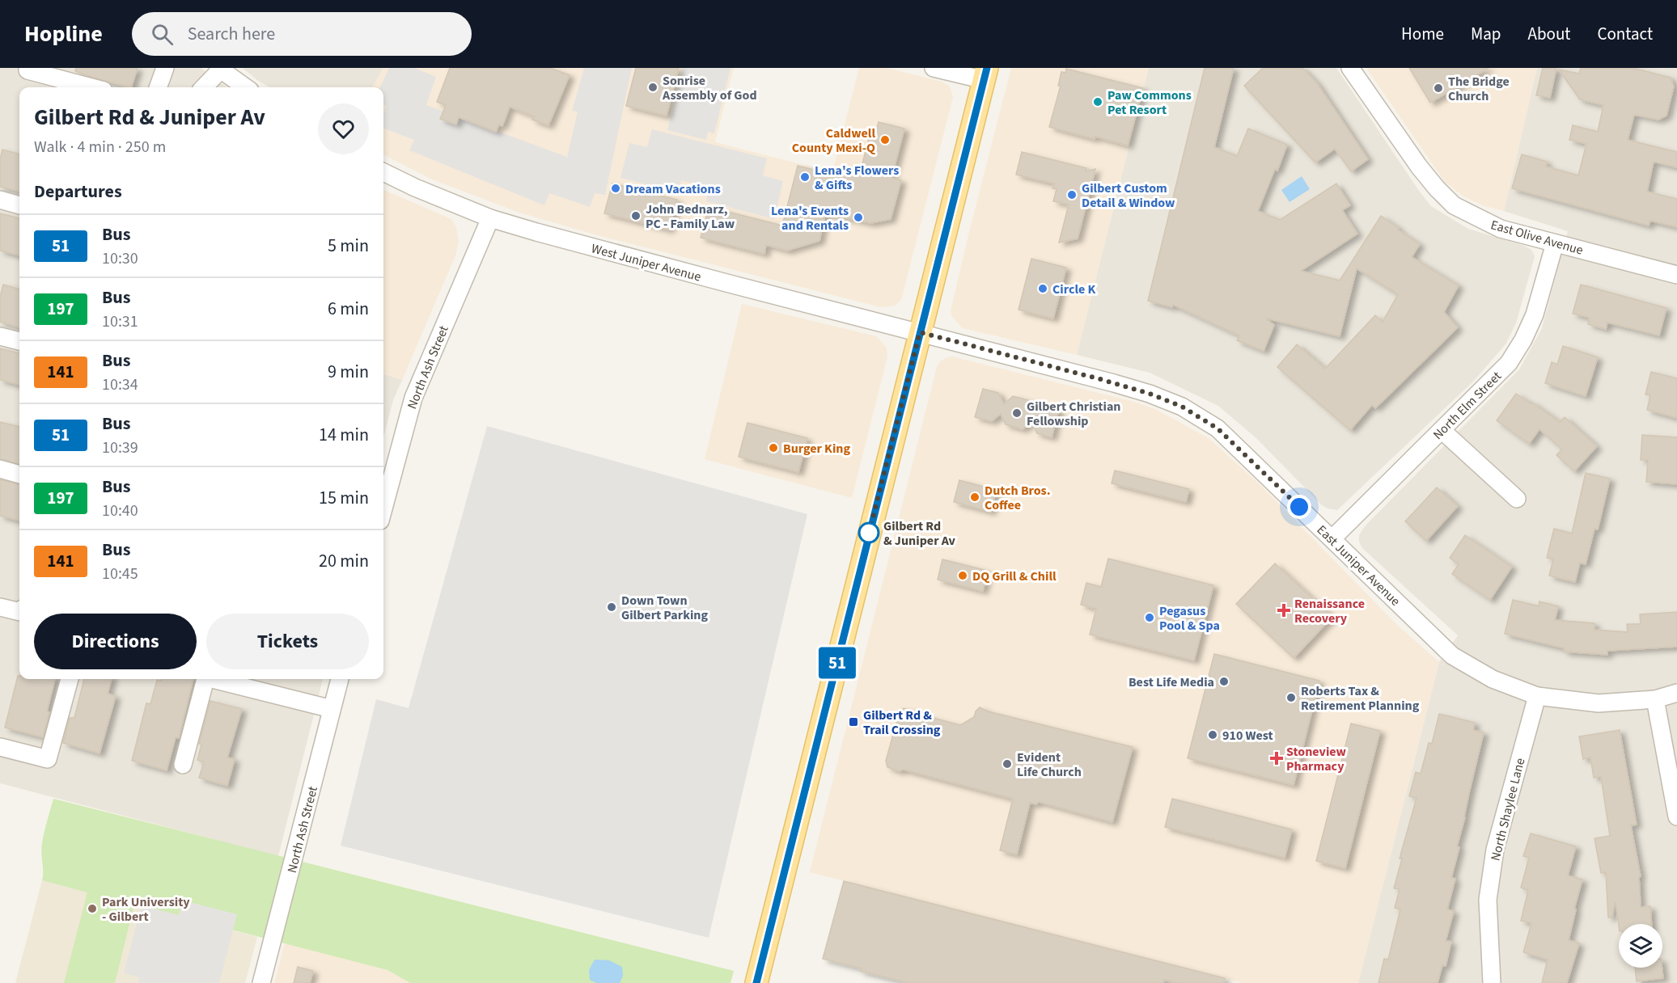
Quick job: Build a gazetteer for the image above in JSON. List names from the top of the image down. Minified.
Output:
{"streets":{"street":["East Olive Avenue","West Juniper Avenue","North Ash Street","North Elm Street","East Juniper Avenue","North Shaylee Lane"]},"crossings":[["East Olive Avenue","North Elm Street"],["West Juniper Avenue","North Ash Street"],["West Juniper Avenue","East Juniper Avenue"],["North Elm Street","East Juniper Avenue"],["East Juniper Avenue","North Shaylee Lane"]],"places":{"other":["Sonrise Assembly of God","The Bridge Church","Paw Commons Pet Resort","Caldwell County Mexi-Q","Lena's Flowers & Gifts","Dream Vacations","Gilbert Custom Detail & Window","John Bednarz, PC - Family Law","Lena's Events and Rentals","Circle K","Gilbert Christian Fellowship","Burger King","Dutch Bros. Coffee","Gilbert Rd & Juniper Av","DQ Grill & Chill","Down Town Gilbert Parking","Pegasus Pool & Spa","Best Life Media","Roberts Tax & Retirement Planning","910 West","Evident Life Church","Park University - Gilbert"],"health":["Renaissance Recovery","Stoneview Pharmacy"],"transit":["Gilbert Rd & Trail Crossing"]},"lines":["bus line 51"],"page":{"header":"Hopline","search":"Search here","nav":["Home","Map","About","Contact"],"on_map":"51","heading":[["Gilbert Rd & Juniper Av","Walk · 4 min · 250 m"],"Departures"],"list":[{"mark":"51","name":"Bus","note":"10:30","value":"5 min"},{"mark":"197","name":"Bus","note":"10:31","value":"6 min"},{"mark":"141","name":"Bus","note":"10:34","value":"9 min"},{"mark":"51","name":"Bus","note":"10:39","value":"14 min"},{"mark":"197","name":"Bus","note":"10:40","value":"15 min"},{"mark":"141","name":"Bus","note":"10:45","value":"20 min"}],"buttons":["Directions","Tickets"]}}
